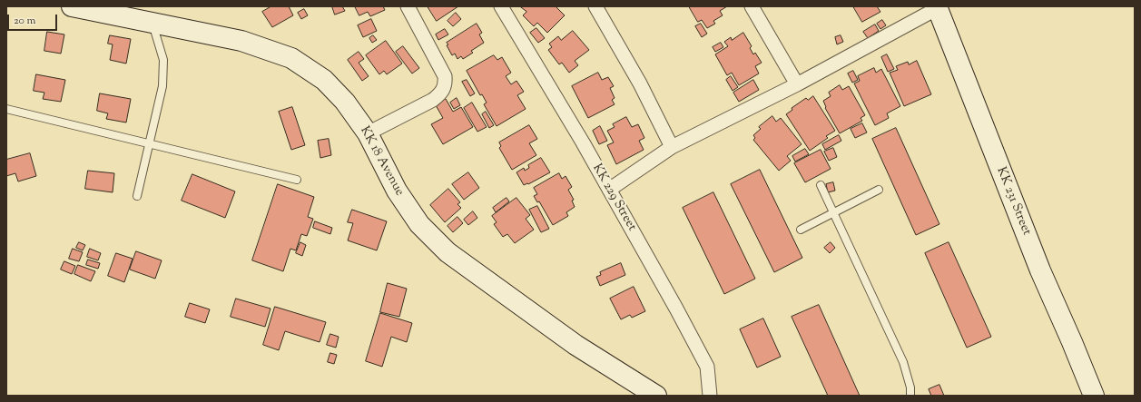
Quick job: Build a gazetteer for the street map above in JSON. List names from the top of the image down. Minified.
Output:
{"streets":{"main road":["KK 18 Avenue","KK 231 Street"],"street":["KK 229 Street"]},"scale_bar":"20 m"}
